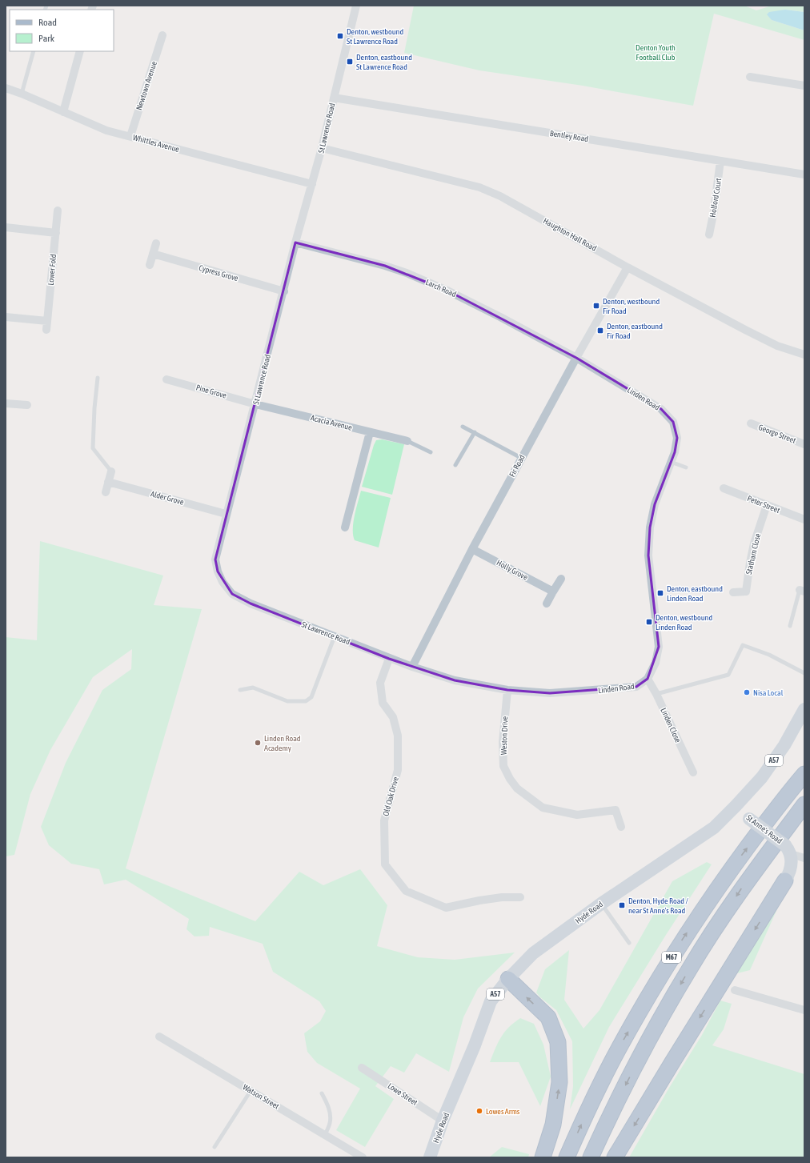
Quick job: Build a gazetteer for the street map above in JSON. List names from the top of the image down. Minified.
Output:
{"streets":{"highway":["M67"],"main road":["A57","St Anne's Road","Hyde Road"],"street":["Newtown Avenue","St Lawrence Road","Bentley Road","Whittles Avenue","Holford Court","Haughton Hall Road","Lower Fold","Cypress Grove","Larch Road","Pine Grove","Linden Road","Acacia Avenue","George Street","Fir Road","Alder Grove","Peter Street","Statham Close","Holly Grove","Linden Close","Weston Drive","Old Oak Drive","Lowe Street","Watson Street"]},"crossings":[["Newtown Avenue","Whittles Avenue"],["St Lawrence Road","Bentley Road"],["St Lawrence Road","Whittles Avenue"],["St Lawrence Road","Haughton Hall Road"],["St Lawrence Road","Cypress Grove"],["St Lawrence Road","Larch Road"],["St Lawrence Road","Pine Grove"],["St Lawrence Road","Linden Road"],["St Lawrence Road","Acacia Avenue"],["St Lawrence Road","Alder Grove"],["Bentley Road","Holford Court"],["Haughton Hall Road","Fir Road"],["Larch Road","Linden Road"],["Larch Road","Fir Road"],["Pine Grove","Acacia Avenue"],["Linden Road","Fir Road"],["Linden Road","Linden Close"],["Linden Road","Weston Drive"],["Linden Road","Old Oak Drive"],["Fir Road","Holly Grove"],["Peter Street","Statham Close"],["St Anne's Road","Hyde Road"],["Hyde Road","Lowe Street"]],"parks":["Denton Youth Football Club"],"places":{"transit":["Denton, westbound St Lawrence Road","Denton, eastbound St Lawrence Road","Denton, westbound Fir Road","Denton, eastbound Fir Road","Denton, eastbound Linden Road","Denton, westbound Linden Road","Denton, Hyde Road / near St Anne's Road"],"other":["Nisa Local","Linden Road Academy","Lowes Arms"]},"legend":["Road","Park"]}
